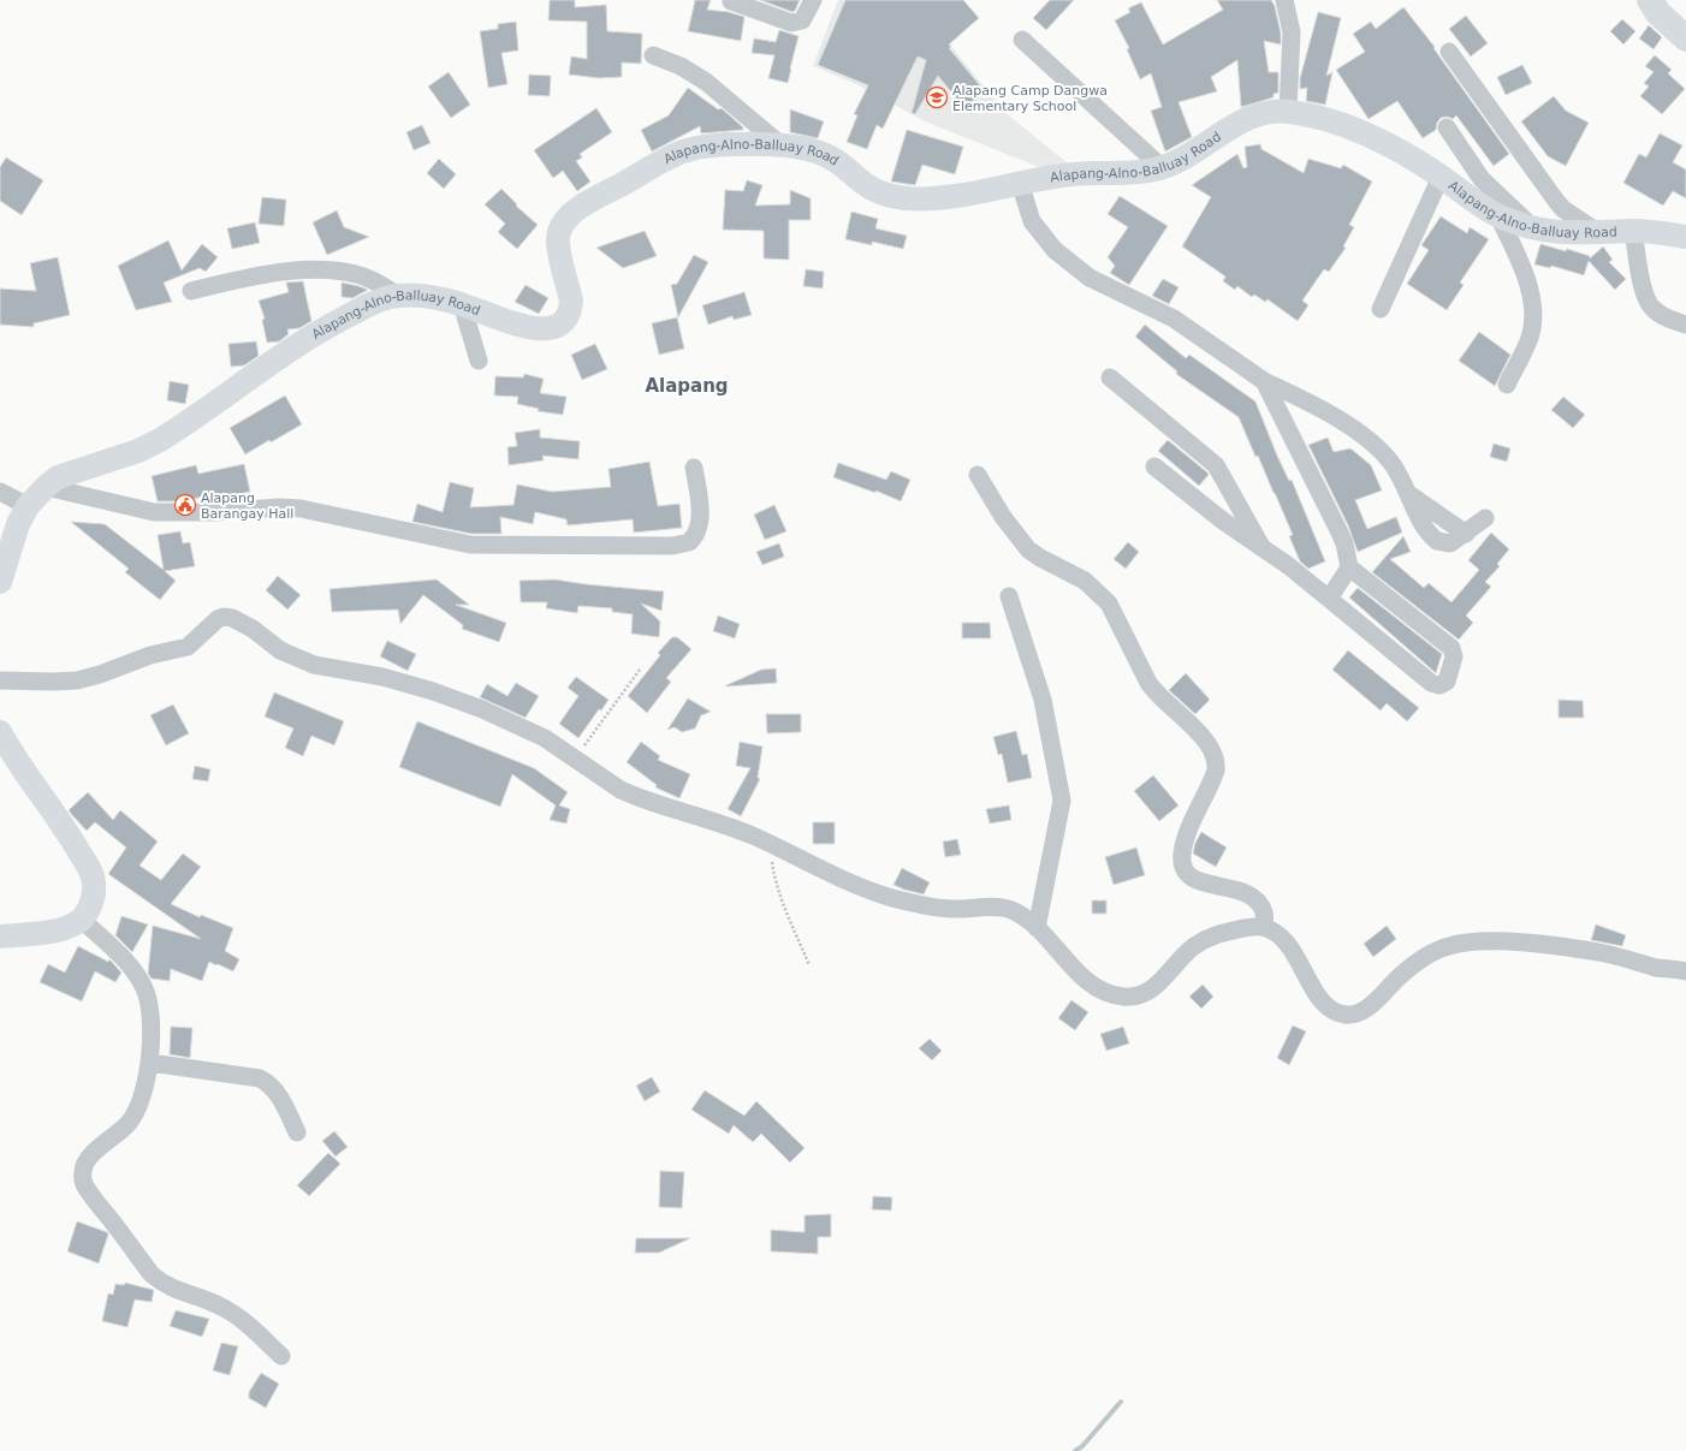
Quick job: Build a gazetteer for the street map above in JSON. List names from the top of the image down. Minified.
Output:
{"streets":{"main road":["Alapang-Alno-Balluay Road"]},"districts":["Alapang"],"places":{"school or university":["Alapang Camp Dangwa Elementary School"],"public building":["Alapang Barangay Hall"]}}
